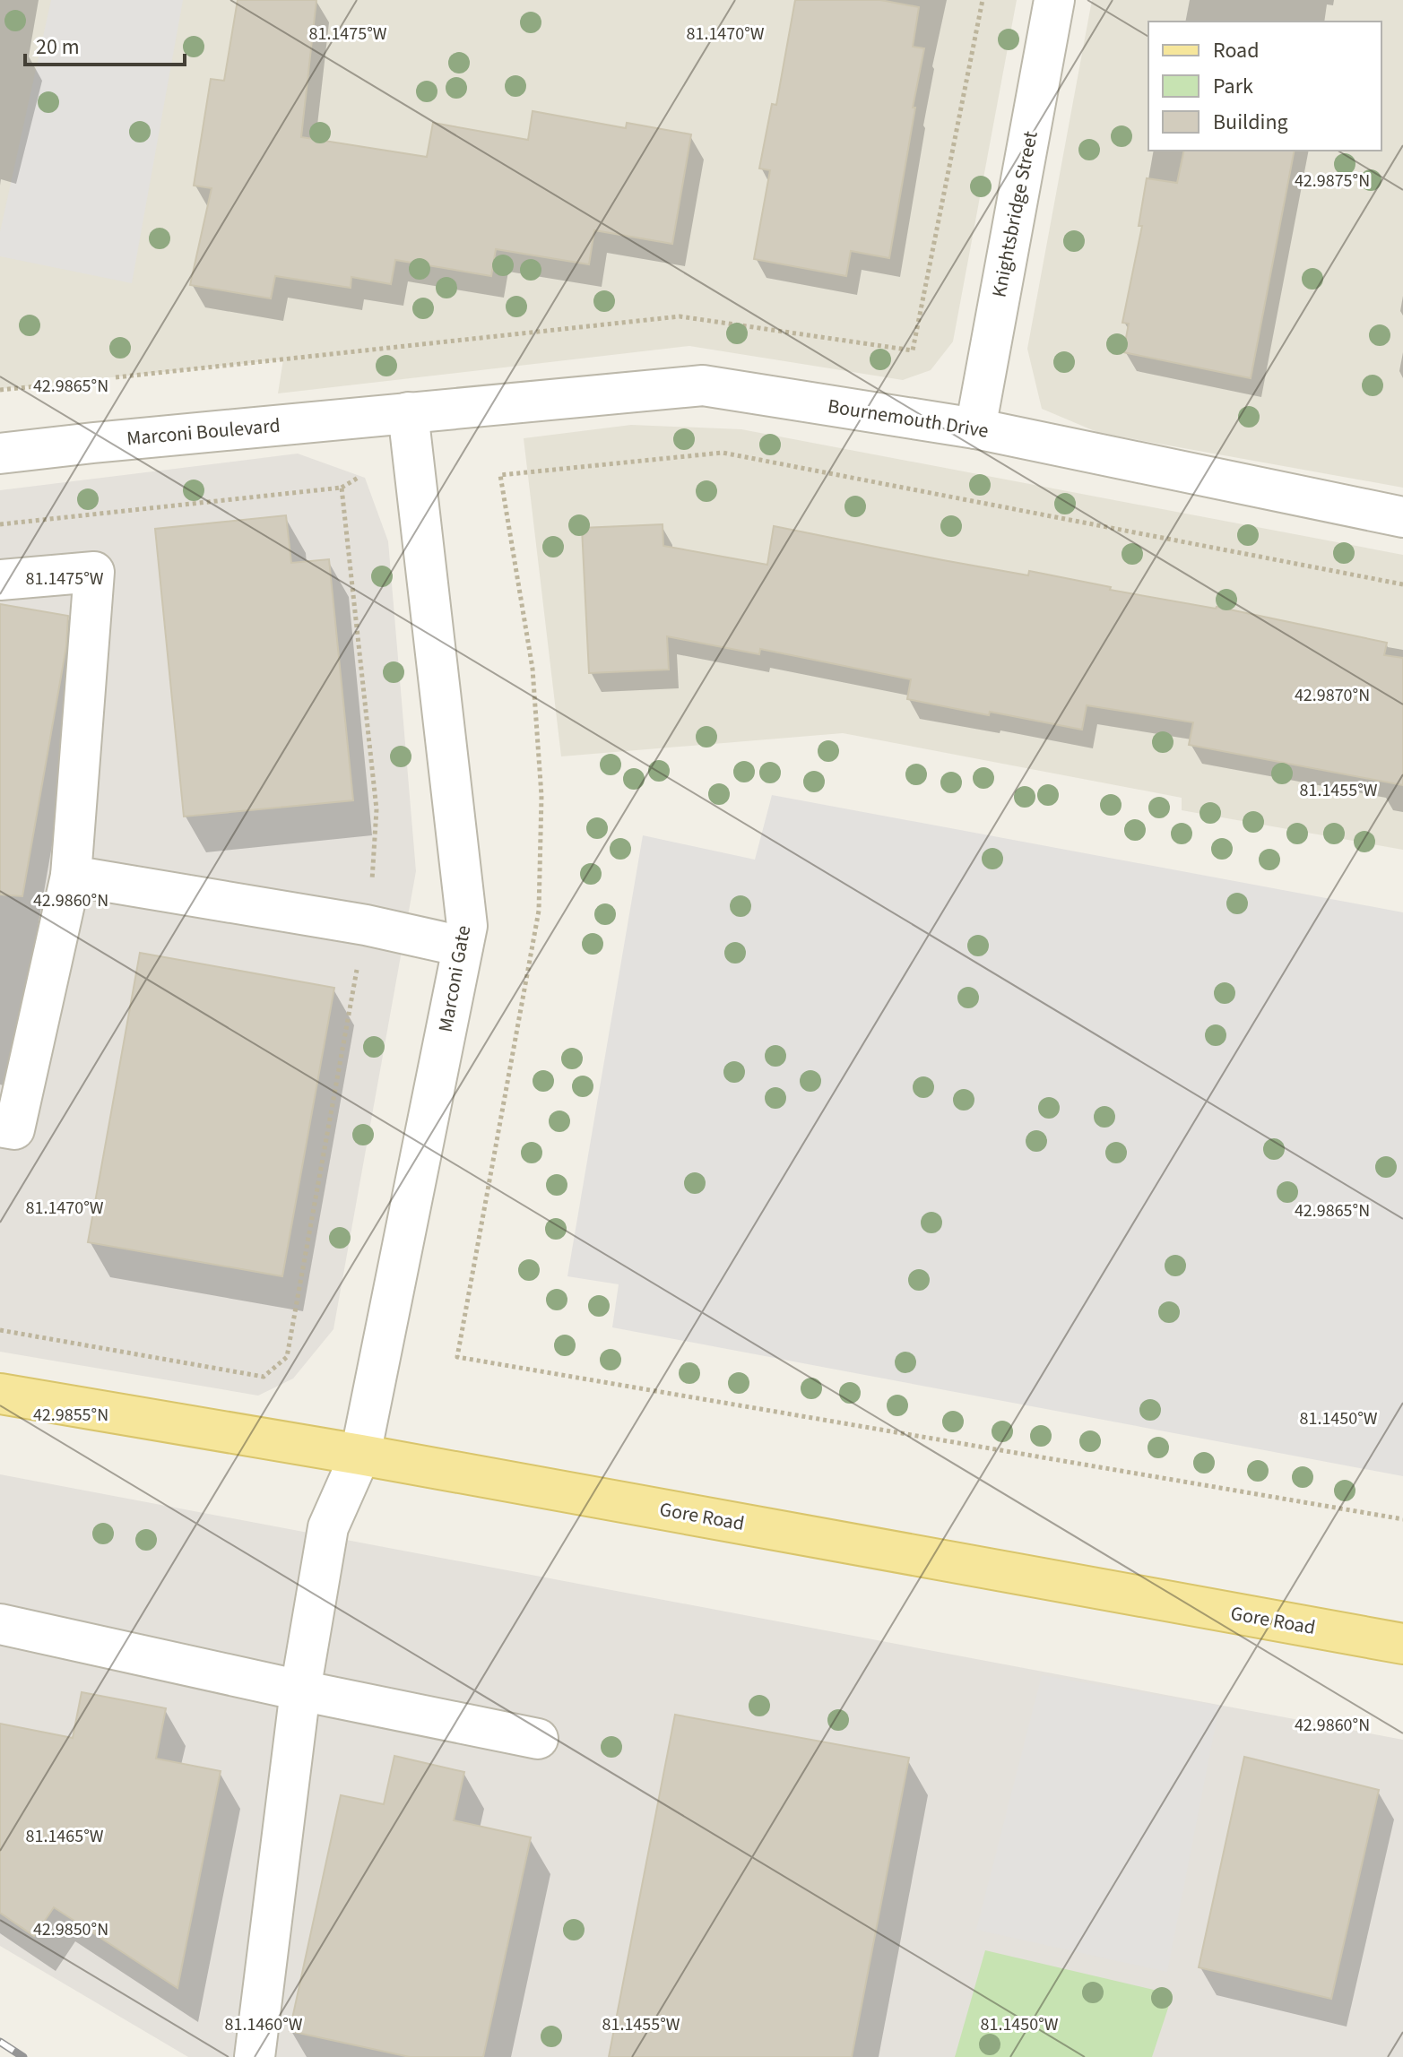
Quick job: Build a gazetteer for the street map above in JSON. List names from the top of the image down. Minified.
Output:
{"streets":{"main road":["Gore Road"],"street":["Knightsbridge Street","Bournemouth Drive","Marconi Boulevard","Marconi Gate"]},"crossings":[["Knightsbridge Street","Bournemouth Drive"],["Bournemouth Drive","Marconi Boulevard"],["Bournemouth Drive","Marconi Gate"],["Marconi Boulevard","Marconi Gate"],["Marconi Gate","Gore Road"]],"legend":["Road","Park","Building"],"scale_bar":"20 m","coordinates":["81.1475°W","81.1470°W","42.9875°N","42.9865°N","42.9870°N","81.1455°W","42.9860°N","42.9855°N","81.1450°W","81.1465°W","42.9850°N","81.1460°W"]}
